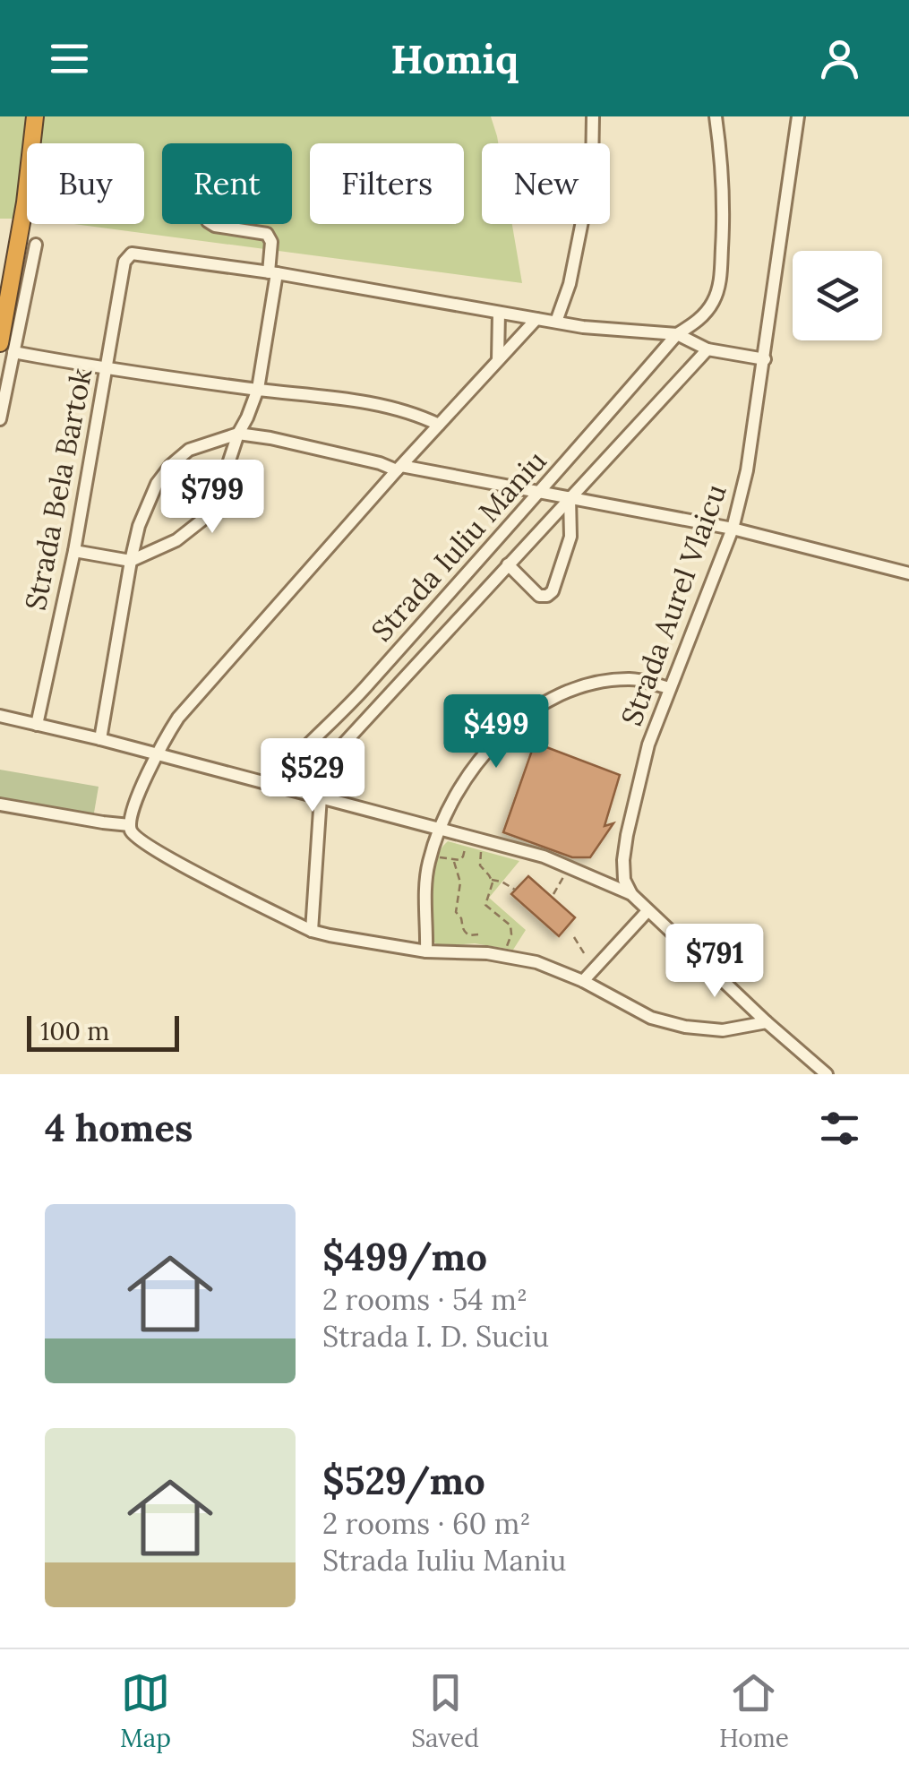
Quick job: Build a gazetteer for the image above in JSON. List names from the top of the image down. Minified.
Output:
{"streets":{"street":["Strada Bela Bartok","Strada Iuliu Maniu","Strada Aurel Vlaicu"]},"scale_bar":"100 m","page":{"header":"Homiq","chip":["Buy","Rent","Filters","New"],"price":["$799","$499","$529","$791"],"scale":"100 m","heading":"4 homes","list":[{"name":"$499/mo","note":"2 rooms · 54 m² · Strada I. D. Suciu"},{"name":"$529/mo","note":"2 rooms · 60 m² · Strada Iuliu Maniu"}],"tabs":["Map","Saved","Home"]}}
